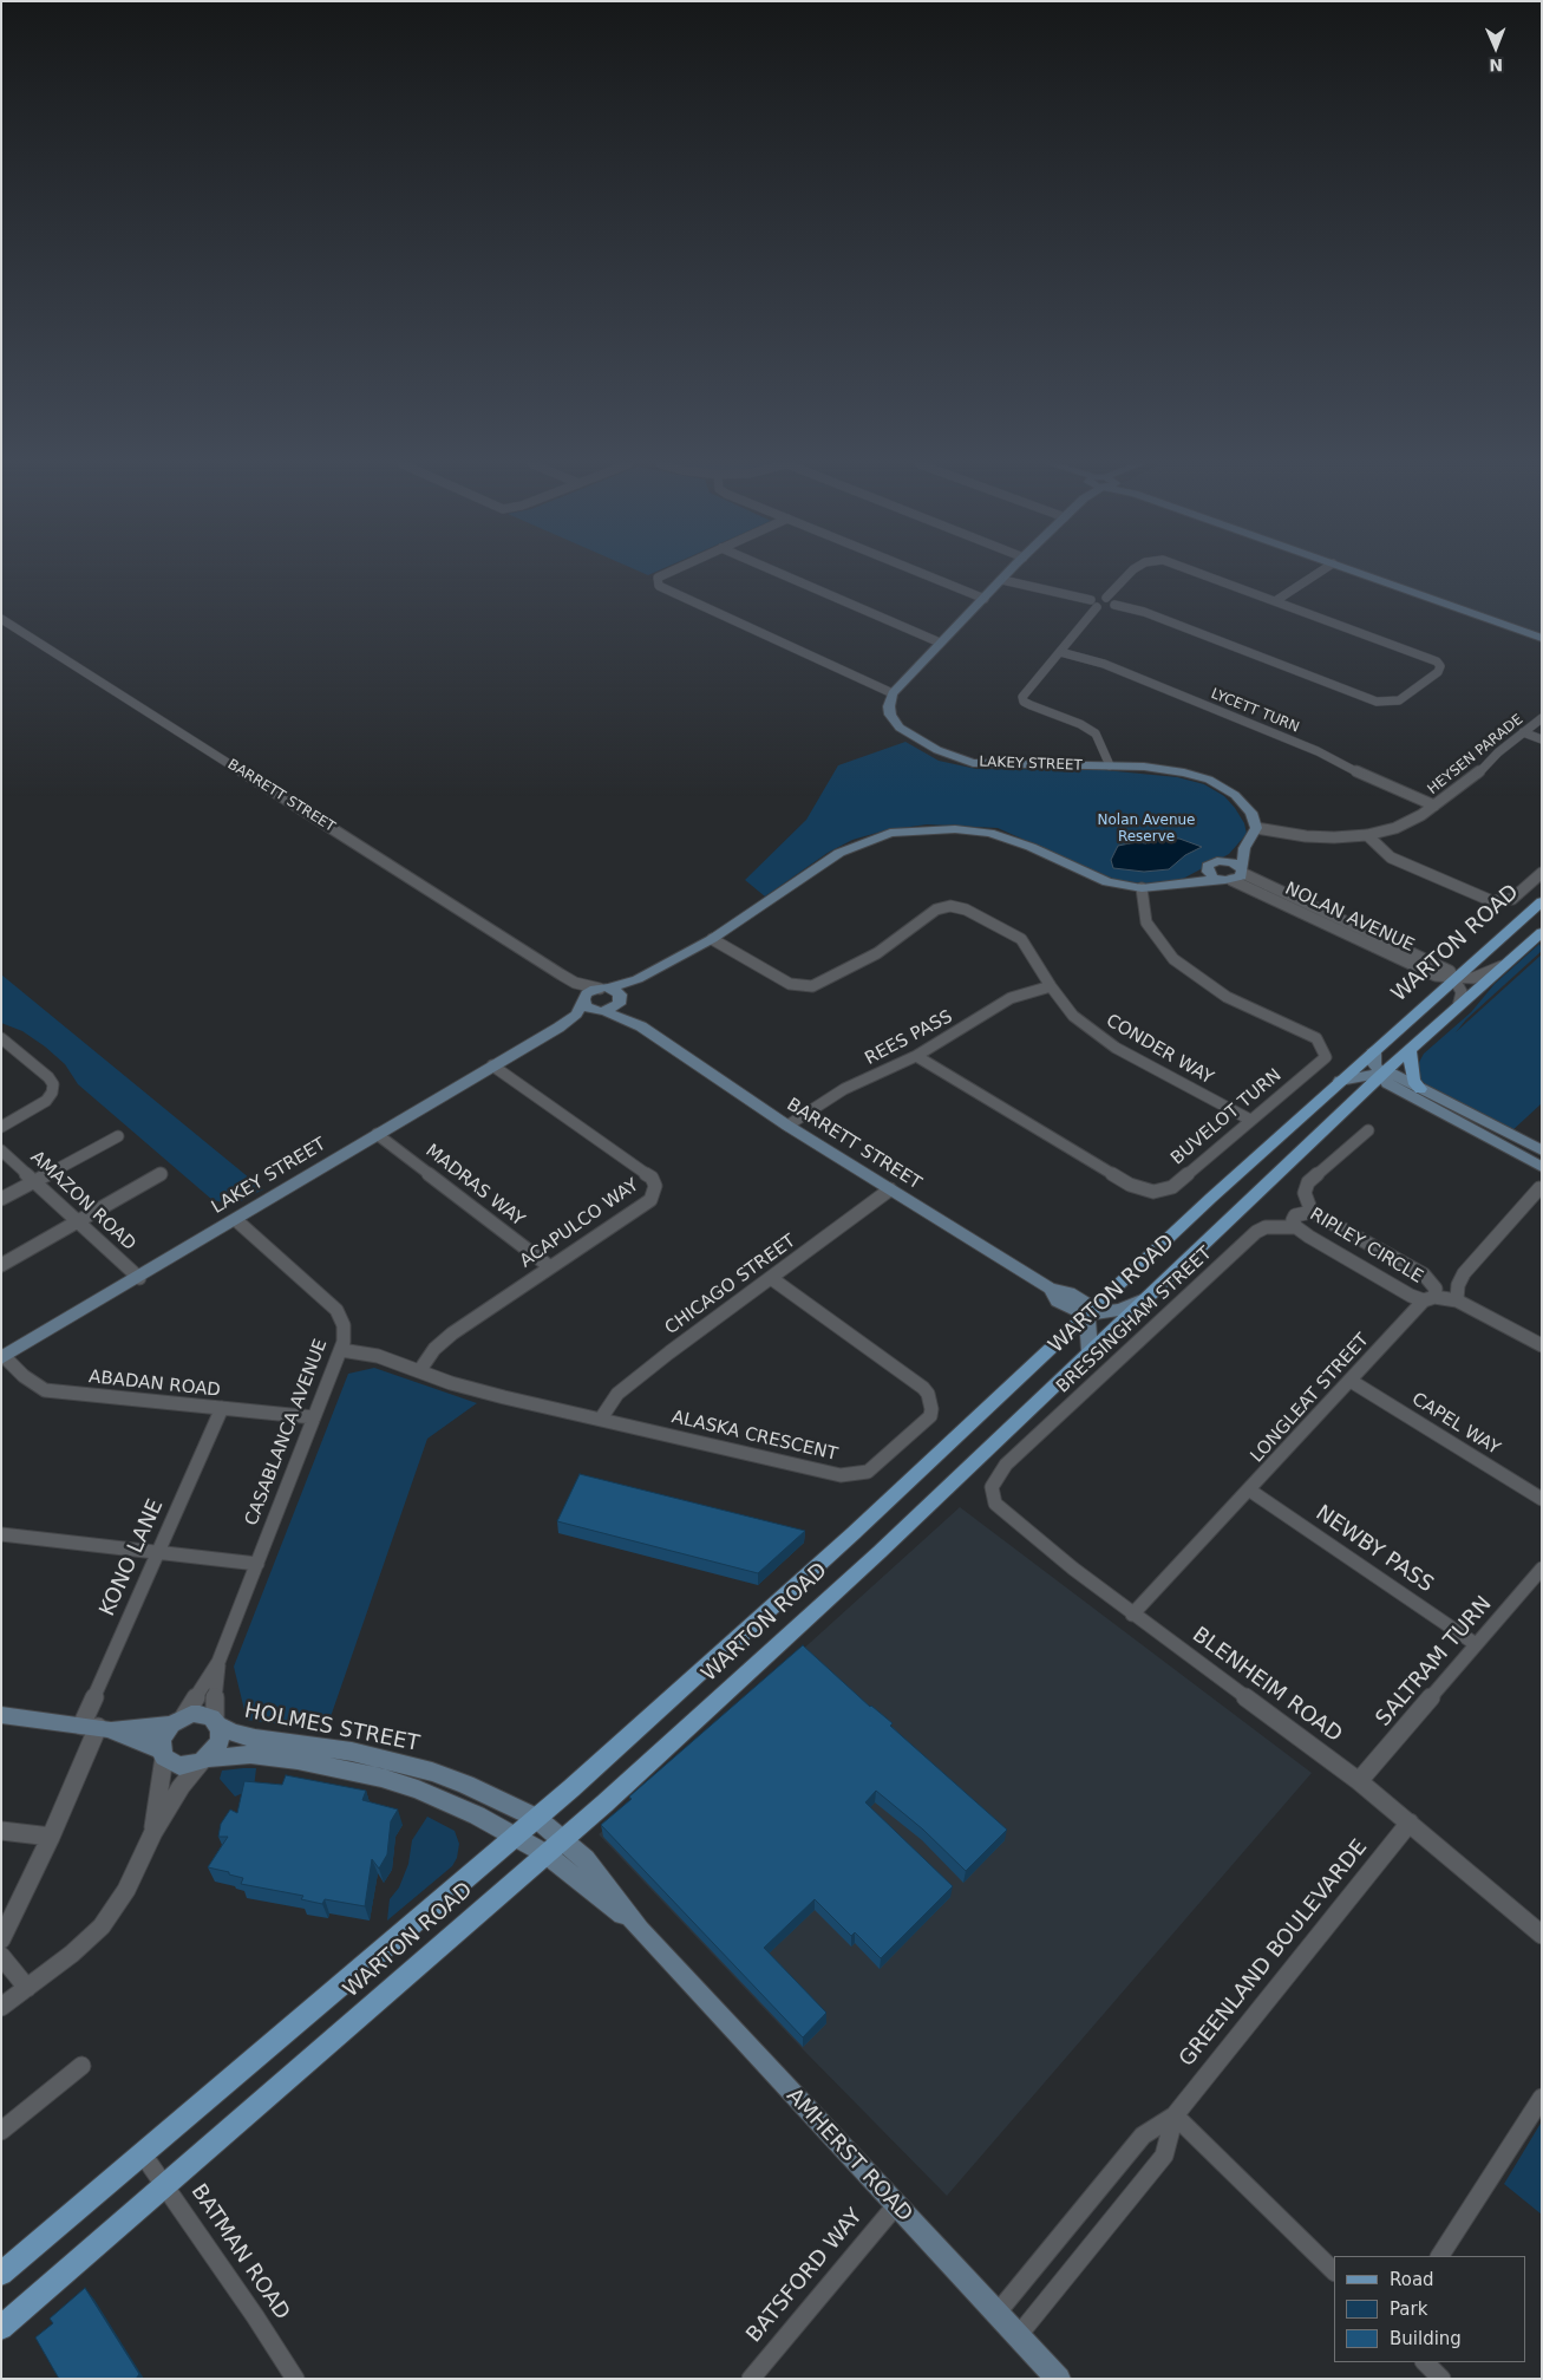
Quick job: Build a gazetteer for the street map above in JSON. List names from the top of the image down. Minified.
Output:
{"streets":{"main road":["WARTON ROAD"],"street":["LYCETT TURN","HEYSEN PARADE","LAKEY STREET","BARRETT STREET","NOLAN AVENUE","REES PASS","CONDER WAY","BUVELOT TURN","MADRAS WAY","AMAZON ROAD","ACAPULCO WAY","RIPLEY CIRCLE","CHICAGO STREET","BRESSINGHAM STREET","ABADAN ROAD","LONGLEAT STREET","CAPEL WAY","CASABLANCA AVENUE","ALASKA CRESCENT","NEWBY PASS","KONO LANE","SALTRAM TURN","BLENHEIM ROAD","HOLMES STREET","GREENLAND BOULEVARDE","AMHERST ROAD","BATMAN ROAD","BATSFORD WAY"]},"crossings":[["LYCETT TURN","HEYSEN PARADE"],["HEYSEN PARADE","LAKEY STREET"],["LAKEY STREET","BARRETT STREET"],["LAKEY STREET","NOLAN AVENUE"],["LAKEY STREET","CONDER WAY"],["LAKEY STREET","BUVELOT TURN"],["LAKEY STREET","MADRAS WAY"],["LAKEY STREET","AMAZON ROAD"],["LAKEY STREET","ACAPULCO WAY"],["LAKEY STREET","ABADAN ROAD"],["LAKEY STREET","CASABLANCA AVENUE"],["BARRETT STREET","WARTON ROAD"],["BARRETT STREET","REES PASS"],["BARRETT STREET","CHICAGO STREET"],["NOLAN AVENUE","WARTON ROAD"],["WARTON ROAD","HOLMES STREET"],["WARTON ROAD","AMHERST ROAD"],["WARTON ROAD","BATMAN ROAD"],["REES PASS","CONDER WAY"],["REES PASS","BUVELOT TURN"],["CONDER WAY","BUVELOT TURN"],["MADRAS WAY","ACAPULCO WAY"],["ACAPULCO WAY","ALASKA CRESCENT"],["RIPLEY CIRCLE","BRESSINGHAM STREET"],["RIPLEY CIRCLE","LONGLEAT STREET"],["CHICAGO STREET","ALASKA CRESCENT"],["BRESSINGHAM STREET","BLENHEIM ROAD"],["ABADAN ROAD","CASABLANCA AVENUE"],["ABADAN ROAD","KONO LANE"],["LONGLEAT STREET","CAPEL WAY"],["LONGLEAT STREET","NEWBY PASS"],["LONGLEAT STREET","BLENHEIM ROAD"],["CASABLANCA AVENUE","ALASKA CRESCENT"],["CASABLANCA AVENUE","HOLMES STREET"],["NEWBY PASS","SALTRAM TURN"],["KONO LANE","HOLMES STREET"],["SALTRAM TURN","BLENHEIM ROAD"],["BLENHEIM ROAD","GREENLAND BOULEVARDE"],["HOLMES STREET","AMHERST ROAD"],["GREENLAND BOULEVARDE","AMHERST ROAD"],["AMHERST ROAD","BATSFORD WAY"]],"parks":["Nolan Avenue Reserve"],"legend":["Road","Park","Building"],"north":"bottom"}
